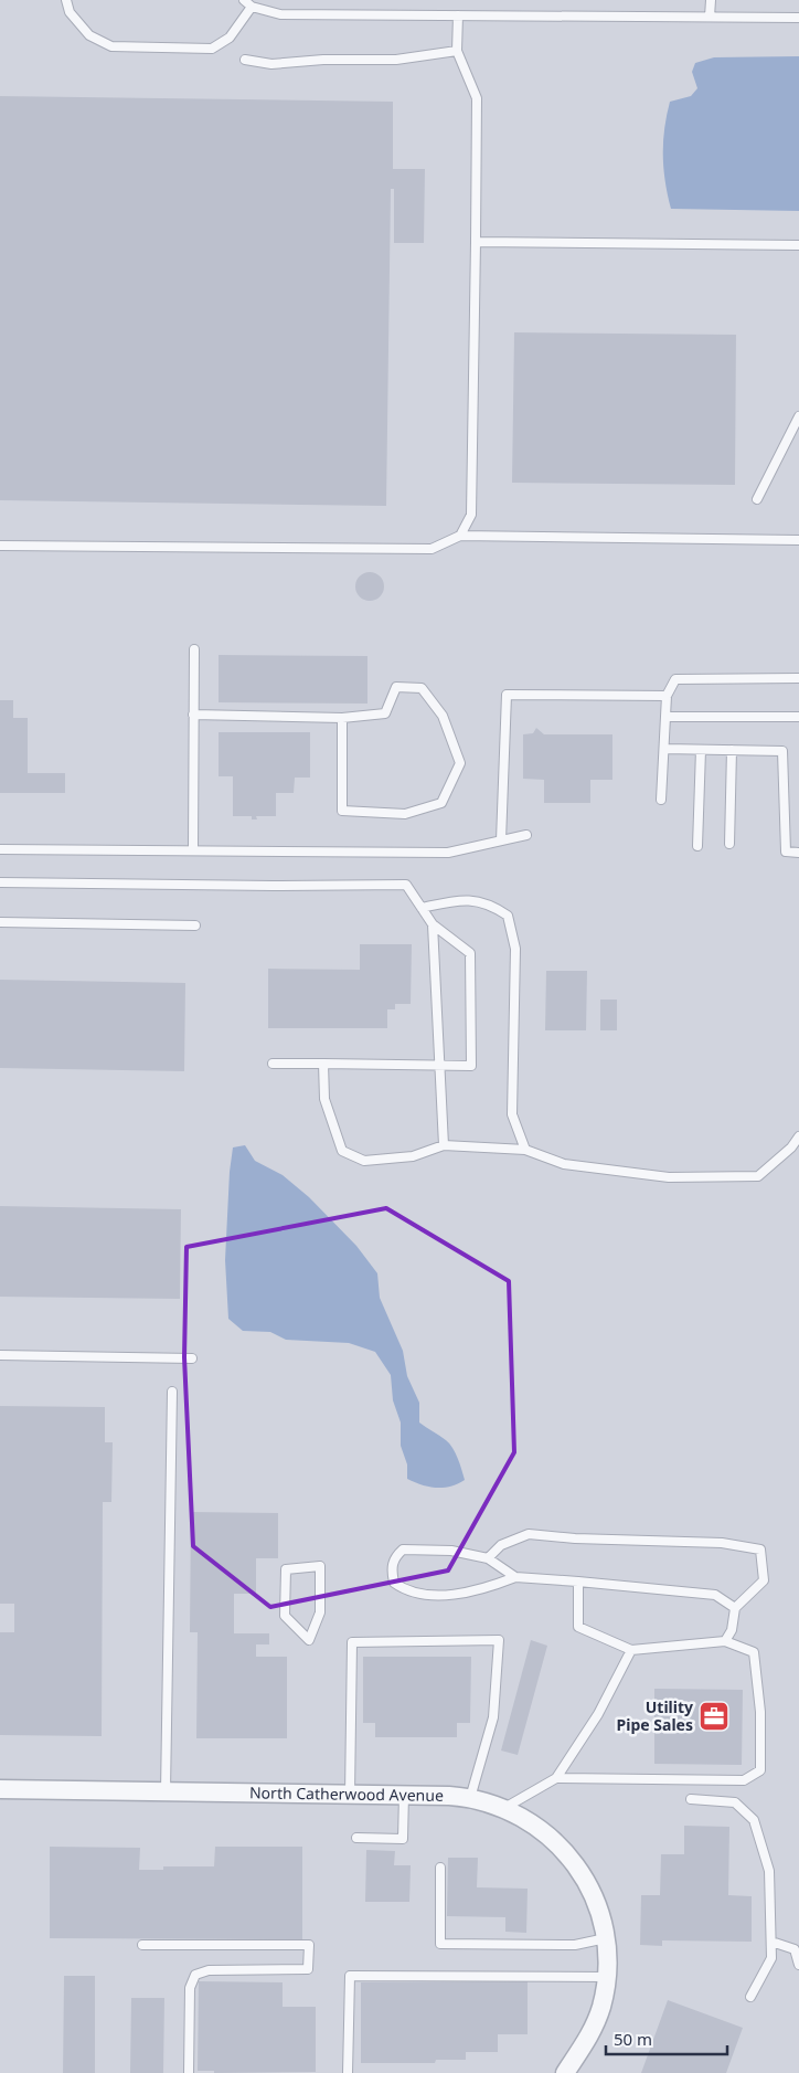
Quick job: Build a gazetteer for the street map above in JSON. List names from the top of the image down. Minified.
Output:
{"streets":{"street":["North Catherwood Avenue"]},"places":{"office":["Utility Pipe Sales"]},"scale_bar":"50 m"}
